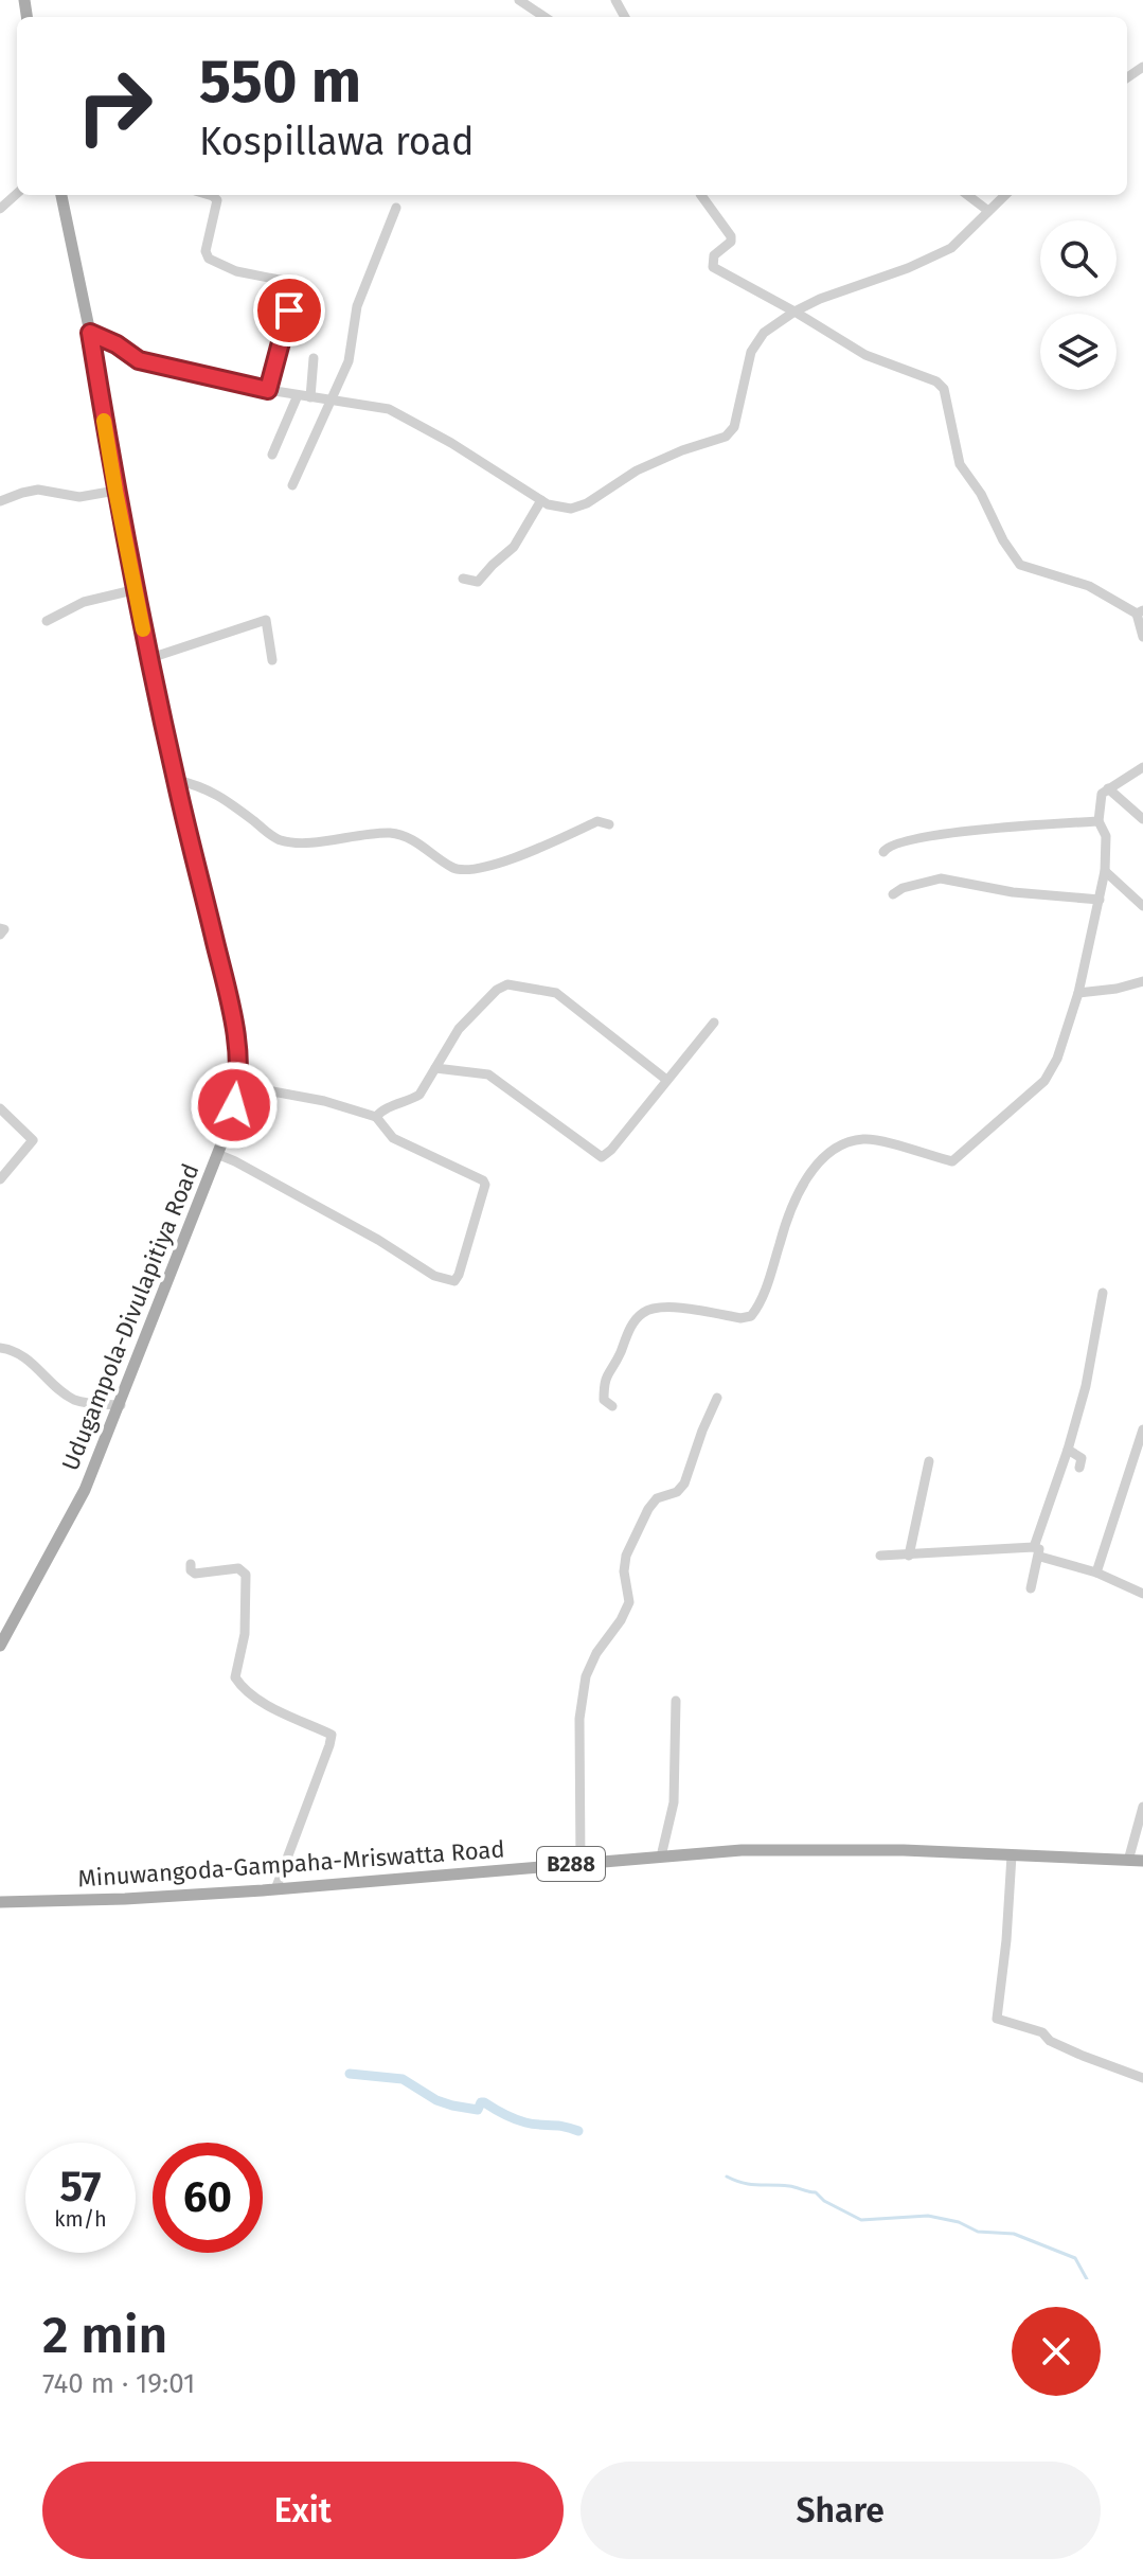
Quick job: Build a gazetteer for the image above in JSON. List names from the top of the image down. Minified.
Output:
{"streets":{"main road":["Udugampola-Divulapitiya Road","Minuwangoda-Gampaha-Mriswatta Road","B288"]},"page":{"turn":["550 m","Kospillawa road"],"speed":"57 km/h","limit":"60","heading":["2 min","740 m · 19:01"],"buttons":["Exit","Share"]}}
